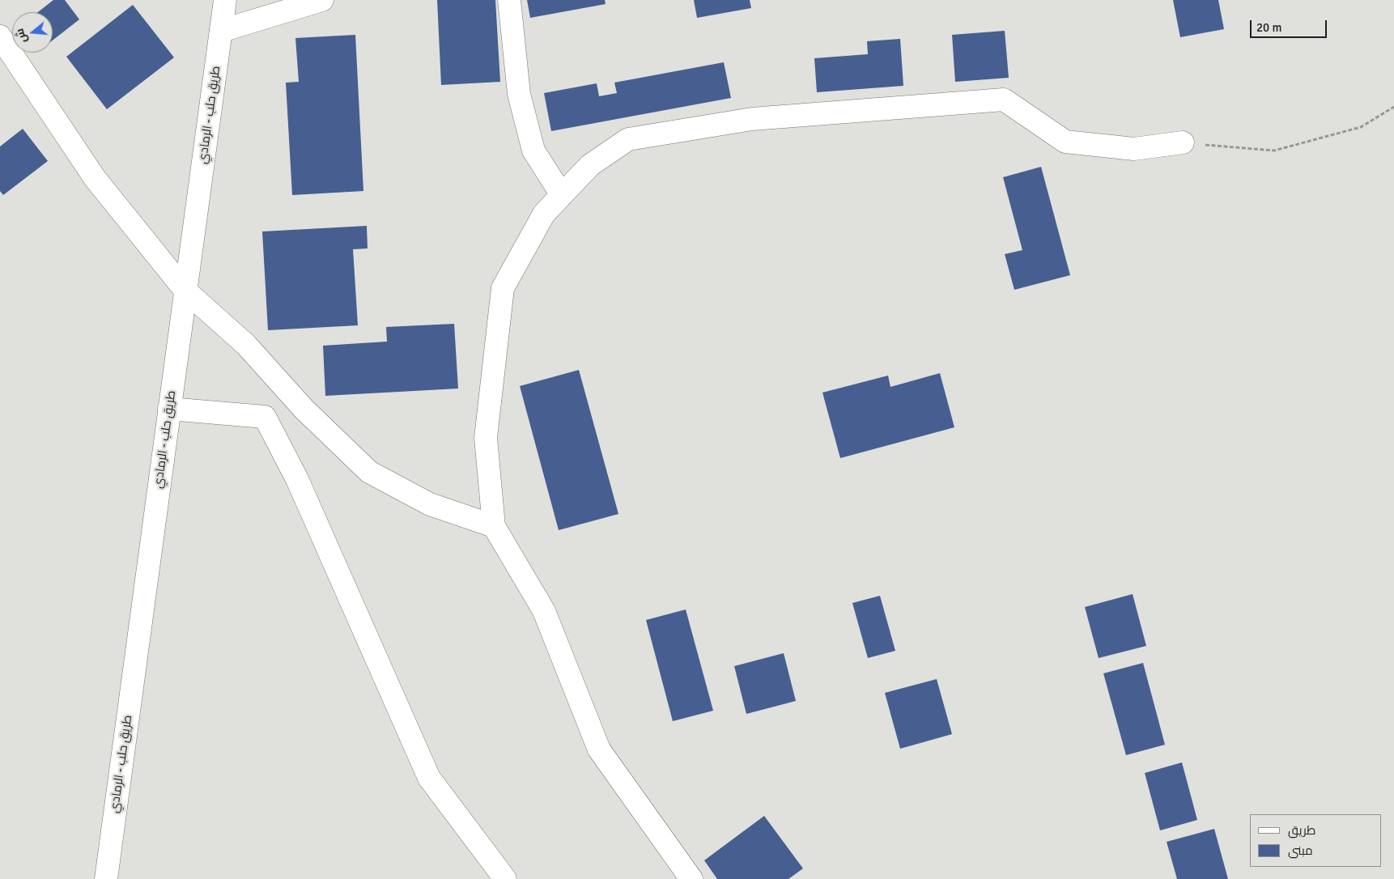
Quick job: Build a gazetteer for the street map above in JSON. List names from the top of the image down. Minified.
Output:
{"streets":{"main road":["طريق حلب - الرمادي"]},"legend":["طريق","مبنى"],"scale_bar":"20 m","north":"left"}
